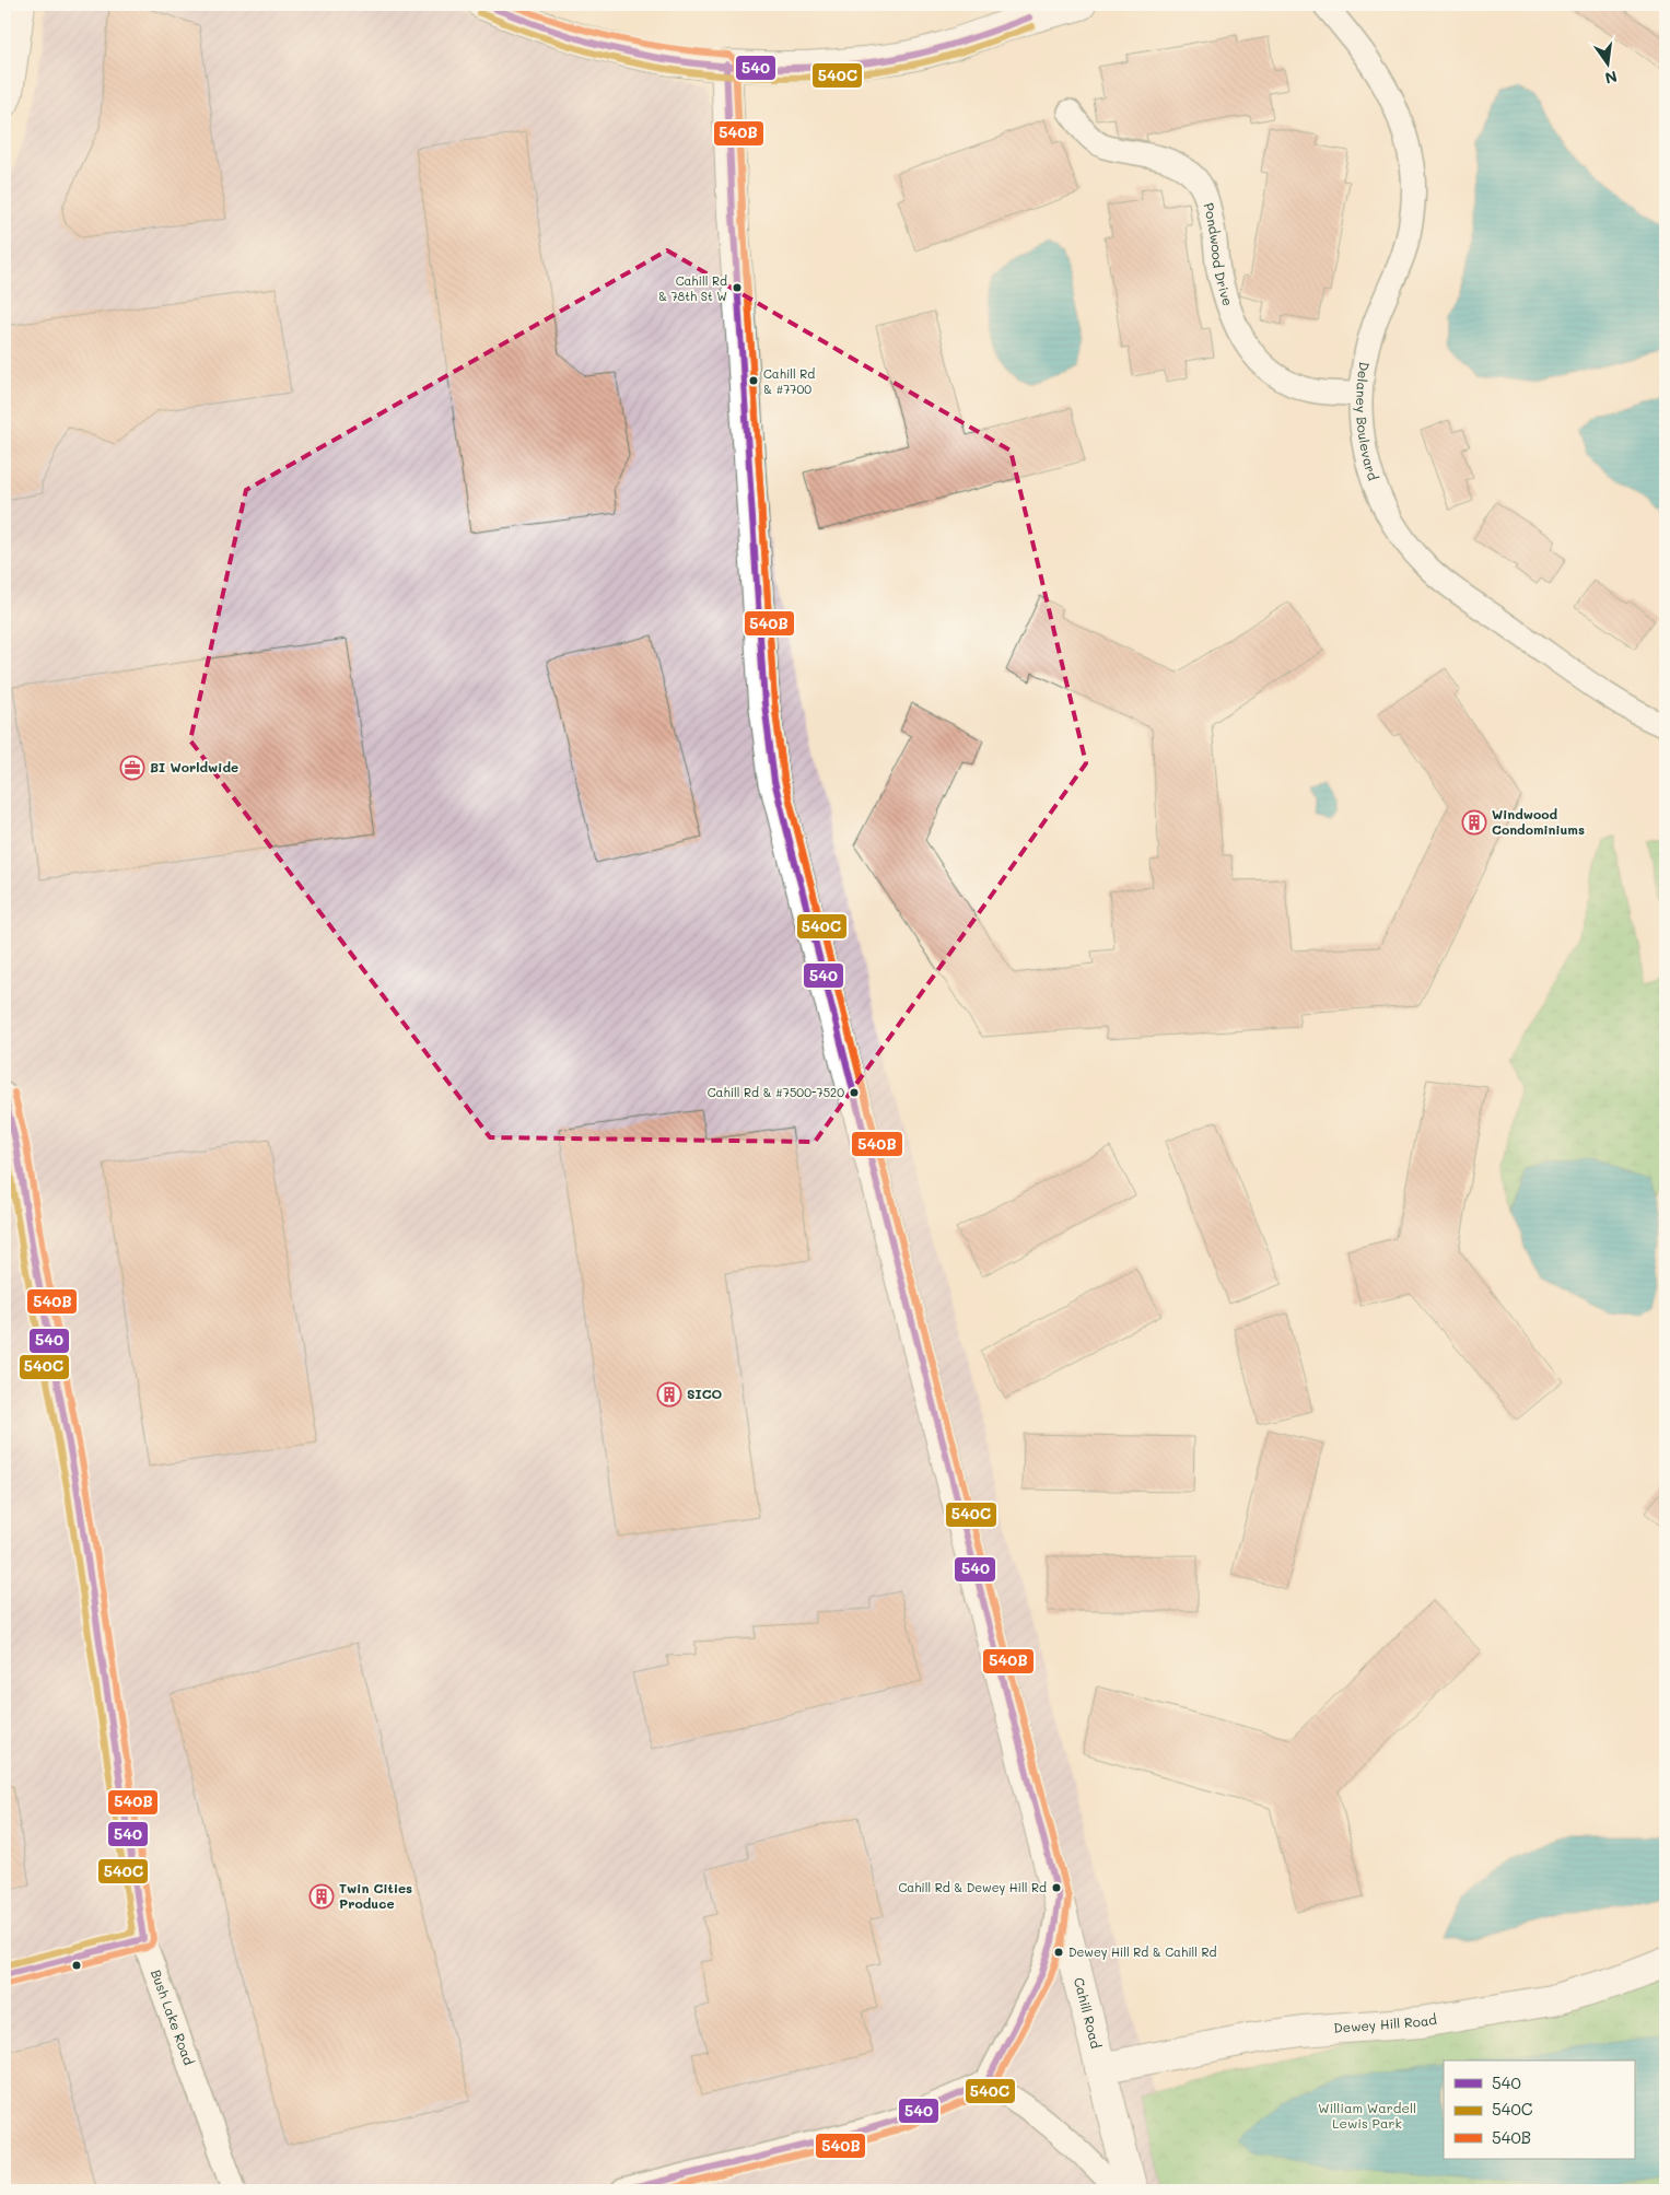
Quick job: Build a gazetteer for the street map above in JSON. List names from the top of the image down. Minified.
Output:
{"streets":{"street":["Pondwood Drive","Delaney Boulevard","Cahill Road","Bush Lake Road","Dewey Hill Road"]},"crossings":[["Pondwood Drive","Delaney Boulevard"],["Cahill Road","Dewey Hill Road"]],"parks":["William Wardell Lewis Park"],"places":{"other":["Cahill Rd & 78th St W","Cahill Rd & #7700","Cahill Rd & #7500-7520","Cahill Rd & Dewey Hill Rd","Dewey Hill Rd & Cahill Rd"],"office":["BI Worldwide"],"building":["Windwood Condominiums","SICO","Twin Cities Produce"]},"lines":["transit line 540","transit line 540B","transit line 540C"],"legend":["540","540C","540B"],"north":"bottom"}
